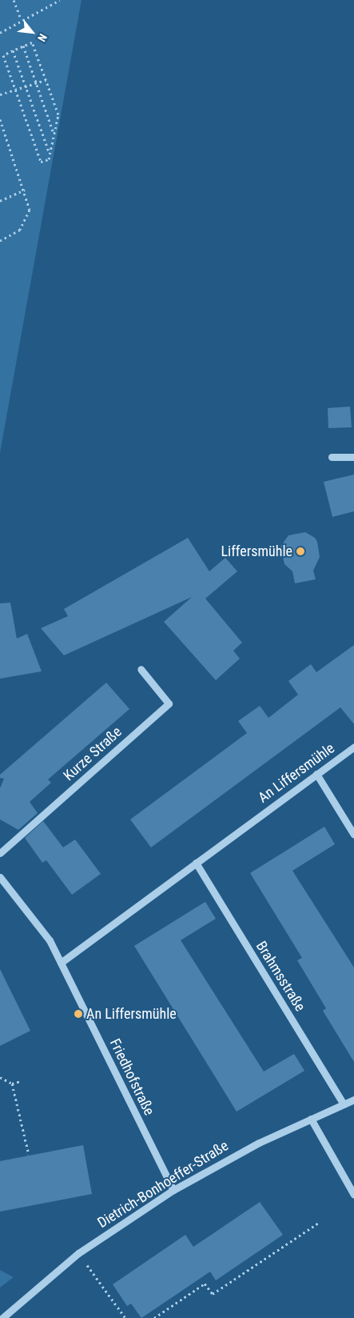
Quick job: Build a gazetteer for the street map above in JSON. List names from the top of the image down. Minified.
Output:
{"streets":{"street":["Kurze Straße","An Liffersmühle","Brahmsstraße","Friedhofstraße","Dietrich-Bonhoeffer-Straße"]},"crossings":[["An Liffersmühle","Brahmsstraße"],["An Liffersmühle","Friedhofstraße"],["Brahmsstraße","Dietrich-Bonhoeffer-Straße"],["Friedhofstraße","Dietrich-Bonhoeffer-Straße"]],"places":["Liffersmühle","An Liffersmühle"],"north":"bottom right"}
